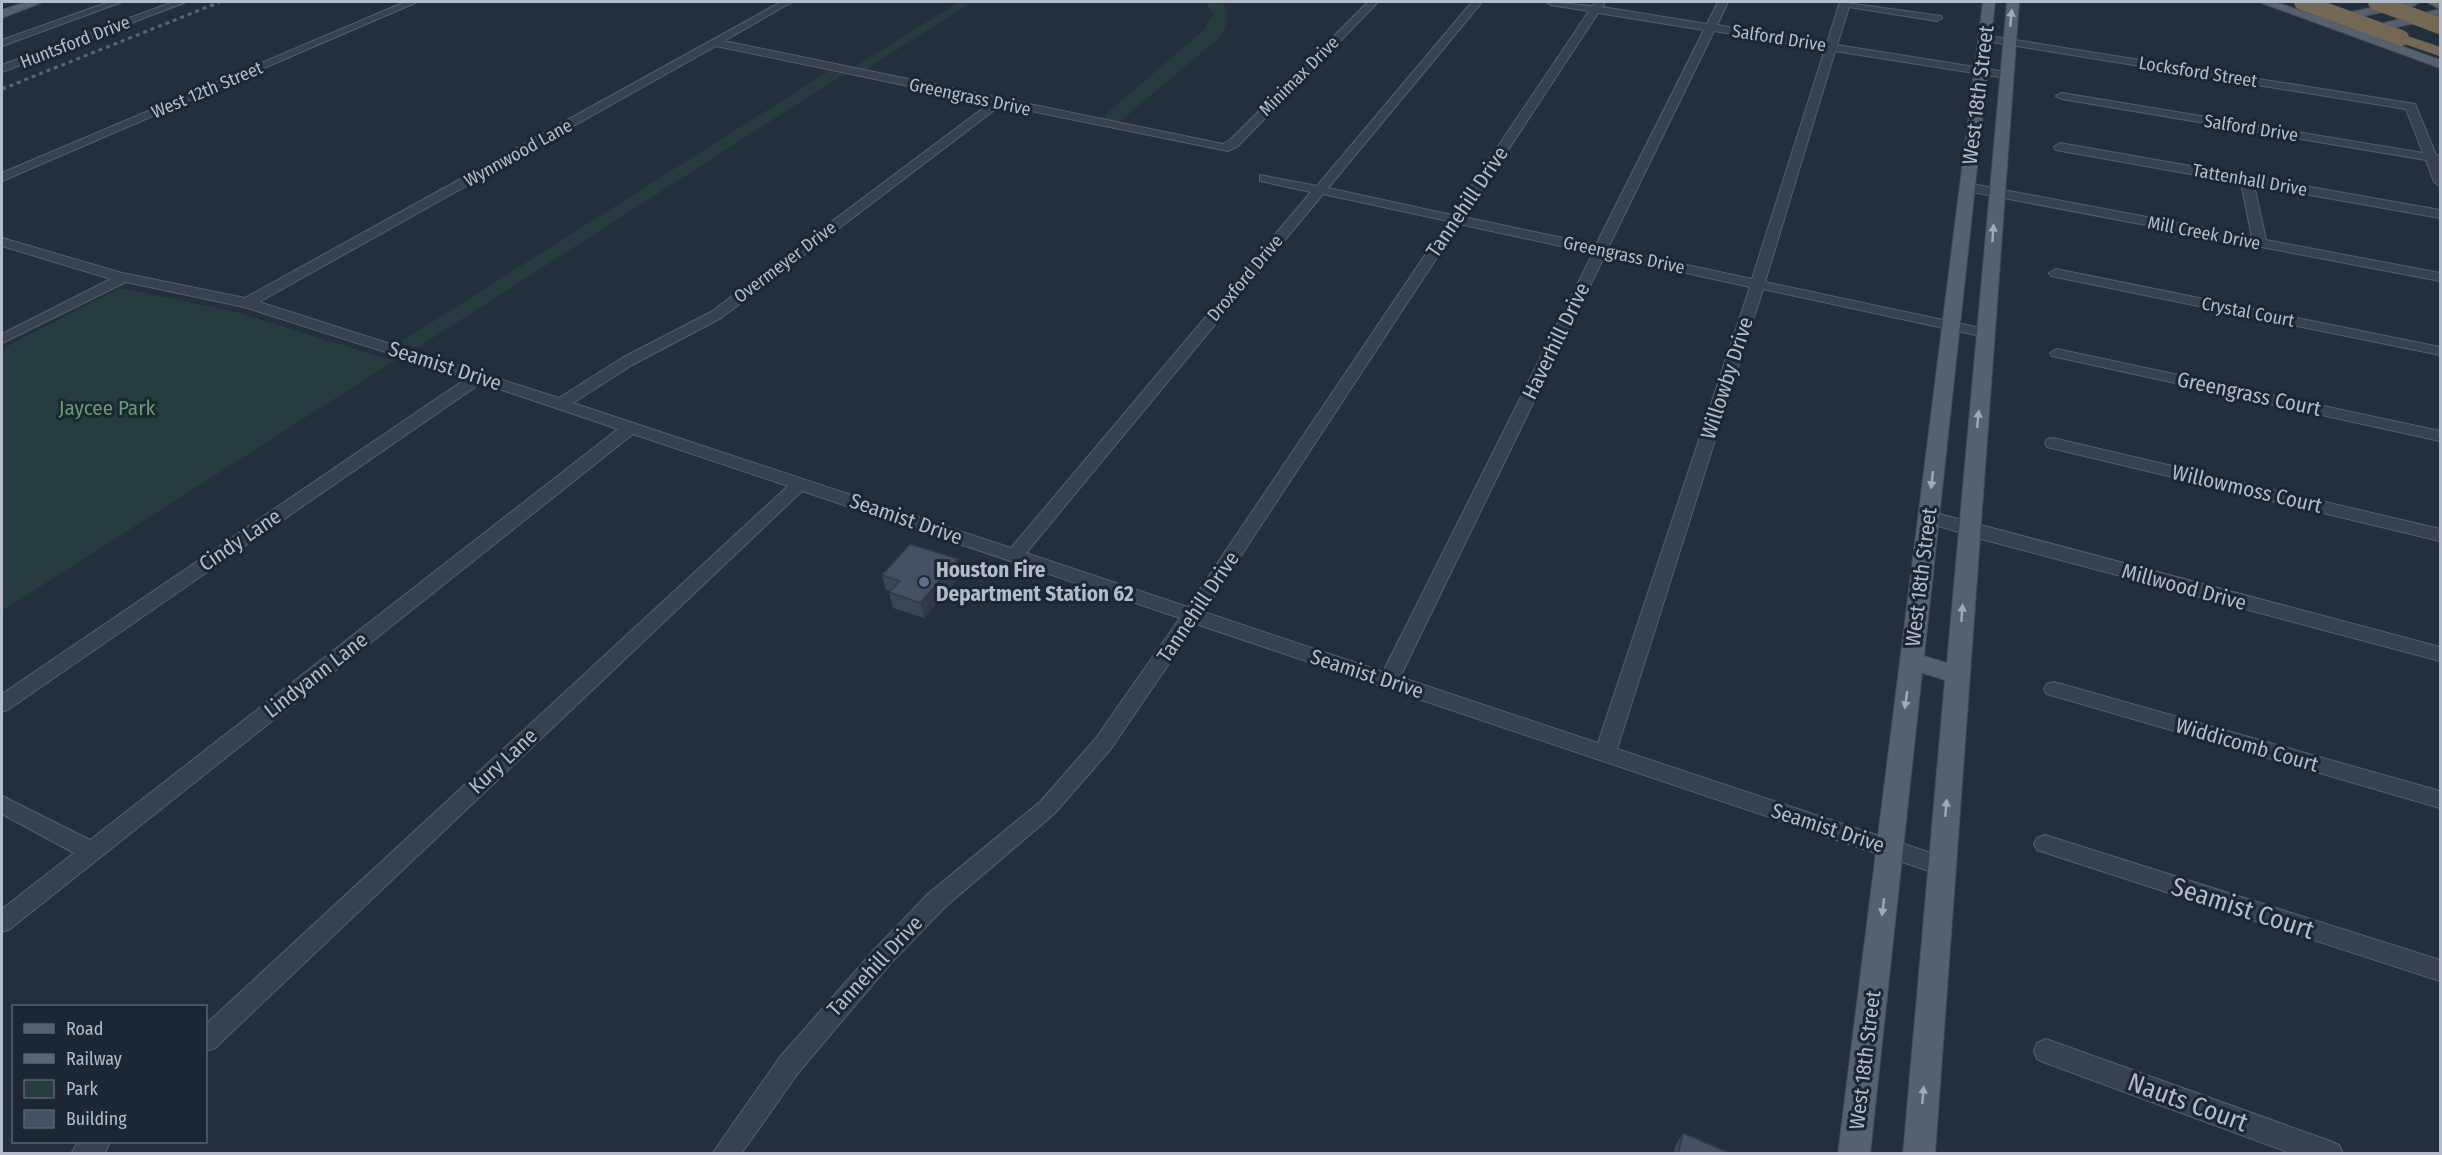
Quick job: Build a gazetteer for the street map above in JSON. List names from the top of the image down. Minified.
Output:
{"streets":{"main road":["West 18th Street"],"street":["Salford Drive","Huntsford Drive","Locksford Street","Minimax Drive","West 12th Street","Greengrass Drive","Wynnwood Lane","Tattenhall Drive","Tannehill Drive","Mill Creek Drive","Overmeyer Drive","Droxford Drive","Crystal Court","Haverhill Drive","Seamist Drive","Willowby Drive","Greengrass Court","Willowmoss Court","Cindy Lane","Millwood Drive","Lindyann Lane","Widdicomb Court","Kury Lane","Seamist Court","Nauts Court"]},"crossings":[["Salford Drive","Locksford Street"],["Salford Drive","West 18th Street"],["Salford Drive","Tannehill Drive"],["Salford Drive","Haverhill Drive"],["Salford Drive","Willowby Drive"],["Locksford Street","West 18th Street"],["Minimax Drive","Greengrass Drive"],["West 18th Street","Greengrass Drive"],["West 18th Street","Mill Creek Drive"],["West 18th Street","Seamist Drive"],["West 18th Street","Millwood Drive"],["Greengrass Drive","Wynnwood Lane"],["Greengrass Drive","Tannehill Drive"],["Greengrass Drive","Overmeyer Drive"],["Greengrass Drive","Droxford Drive"],["Greengrass Drive","Haverhill Drive"],["Greengrass Drive","Willowby Drive"],["Wynnwood Lane","Seamist Drive"],["Tannehill Drive","Seamist Drive"],["Overmeyer Drive","Seamist Drive"],["Droxford Drive","Seamist Drive"],["Haverhill Drive","Seamist Drive"],["Seamist Drive","Willowby Drive"],["Seamist Drive","Cindy Lane"],["Seamist Drive","Lindyann Lane"],["Seamist Drive","Kury Lane"]],"parks":["Jaycee Park"],"places":["Houston Fire Department Station 62"],"legend":["Road","Railway","Park","Building"]}
